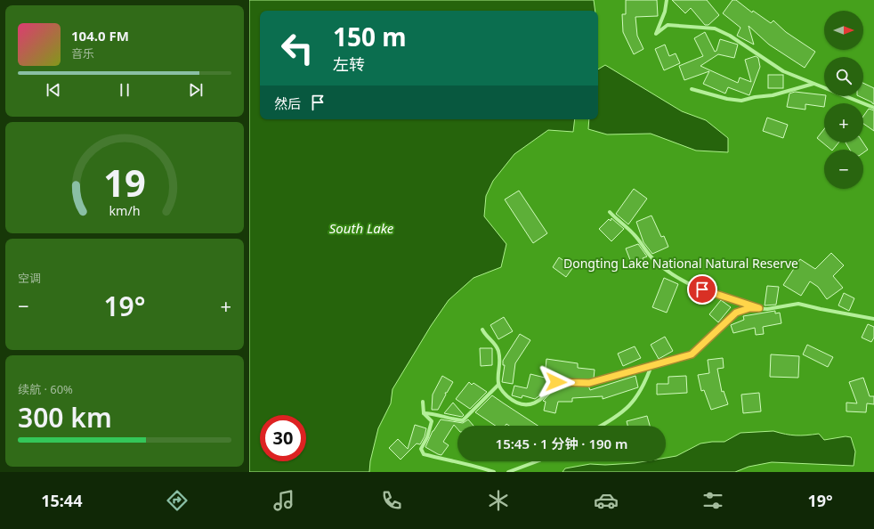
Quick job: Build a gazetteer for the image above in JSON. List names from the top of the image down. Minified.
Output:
{"water":["South Lake"],"parks":["Dongting Lake National Natural Reserve"],"north":"right","page":{"map_buttons":["+","−"],"turn":["150 m","左转"],"song":["104.0 FM","音乐"],"then":"然后","tile":["空调",["续航 · 60%","300 km"]],"heat":["−","19°","+"],"limit":"30","trip":"15:45 · 1 分钟 · 190 m","tabs":["15:44","19°"],"gauge":["19","km/h"]}}
